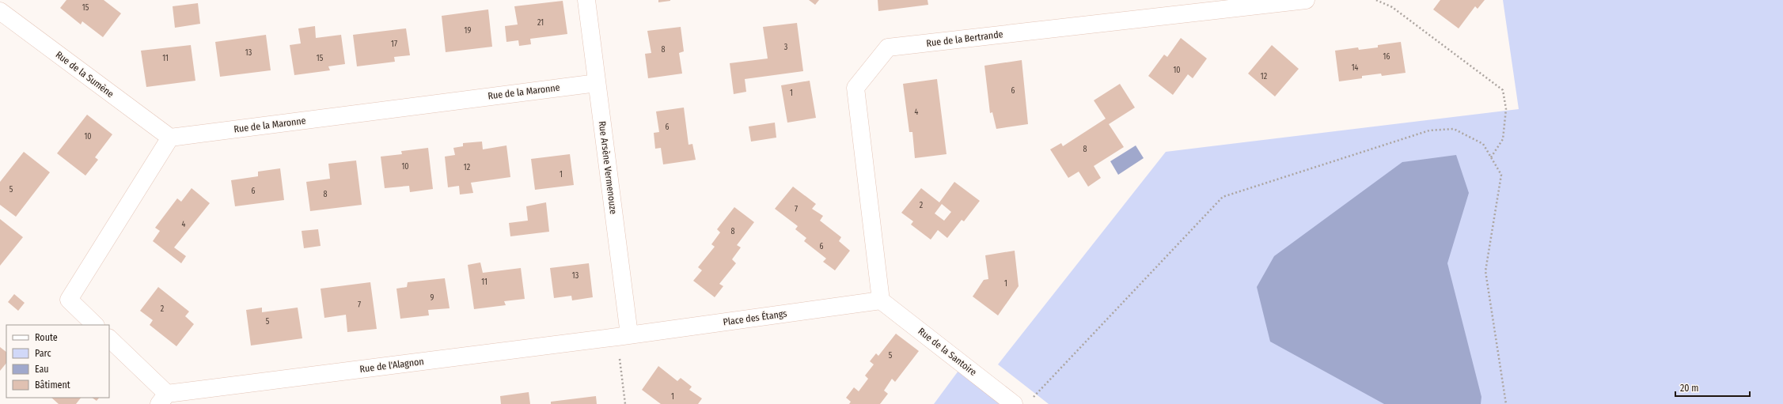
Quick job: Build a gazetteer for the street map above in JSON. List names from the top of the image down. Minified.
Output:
{"streets":{"street":["Rue de la Bertrande","Rue de la Sumène","Rue de la Maronne","Rue Arsène Vermenouze","Place des Étangs","Rue de la Santoire","Rue de l'Alagnon"]},"crossings":[["Rue de la Bertrande","Place des Étangs"],["Rue de la Bertrande","Rue de la Santoire"],["Rue de la Sumène","Rue de la Maronne"],["Rue de la Maronne","Rue Arsène Vermenouze"],["Rue Arsène Vermenouze","Place des Étangs"],["Rue Arsène Vermenouze","Rue de l'Alagnon"],["Place des Étangs","Rue de la Santoire"],["Place des Étangs","Rue de l'Alagnon"]],"house_numbers":["15","21","19","17","3","8","13","16","11","15","14","10","12","6","1","4","6","10","8","10","12","1","5","6","8","2","7","4","8","6","13","11","1","9","7","2","5","5","1"],"legend":["Route","Parc","Eau","Bâtiment"],"scale_bar":"20 m"}
